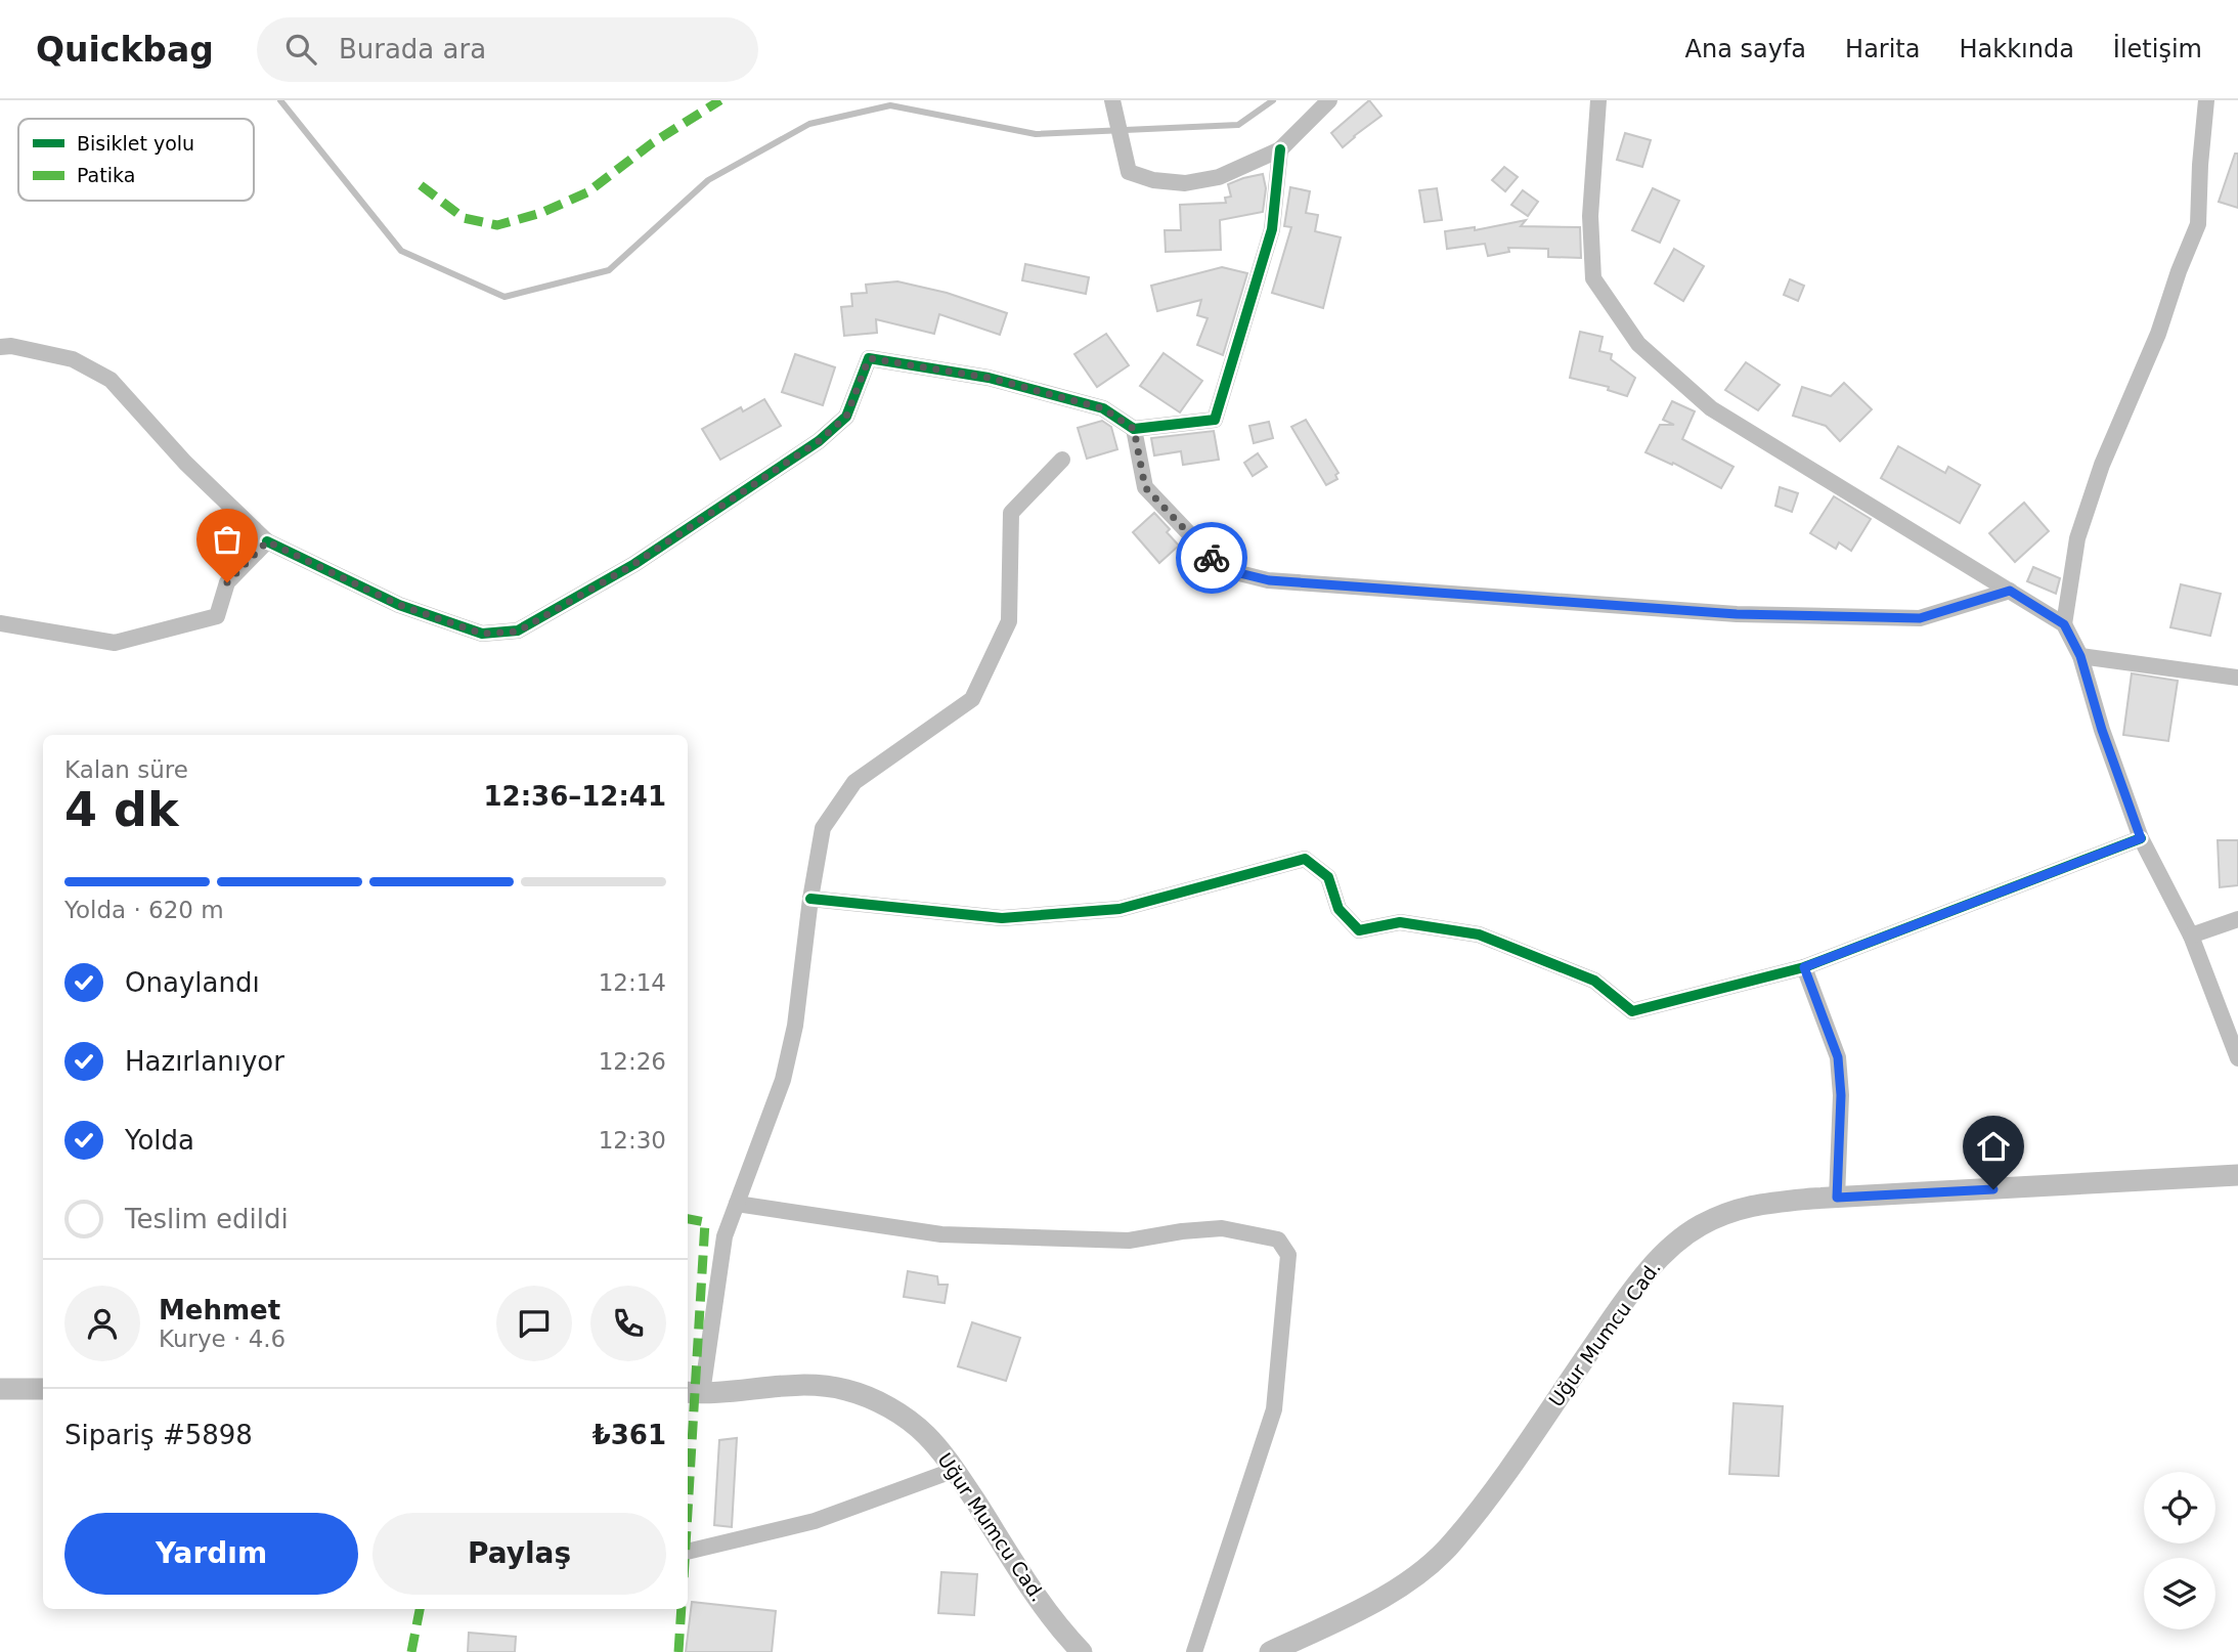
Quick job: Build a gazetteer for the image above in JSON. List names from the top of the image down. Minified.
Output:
{"streets":{"street":["Uğur Mumcu Cad."]},"legend":["Bisiklet yolu","Patika"],"page":{"header":"Quickbag","search":"Burada ara","nav":["Ana sayfa","Harita","Hakkında","İletişim"],"heading":["4 dk","Kalan süre","12:36–12:41"],"panel":["Mehmet","Kurye · 4.6","Sipariş #5898","₺361"],"bar":"Yolda · 620 m","list":[["Onaylandı","12:14"],["Hazırlanıyor","12:26"],["Yolda","12:30"],"Teslim edildi"],"buttons":["Yardım","Paylaş"]}}
